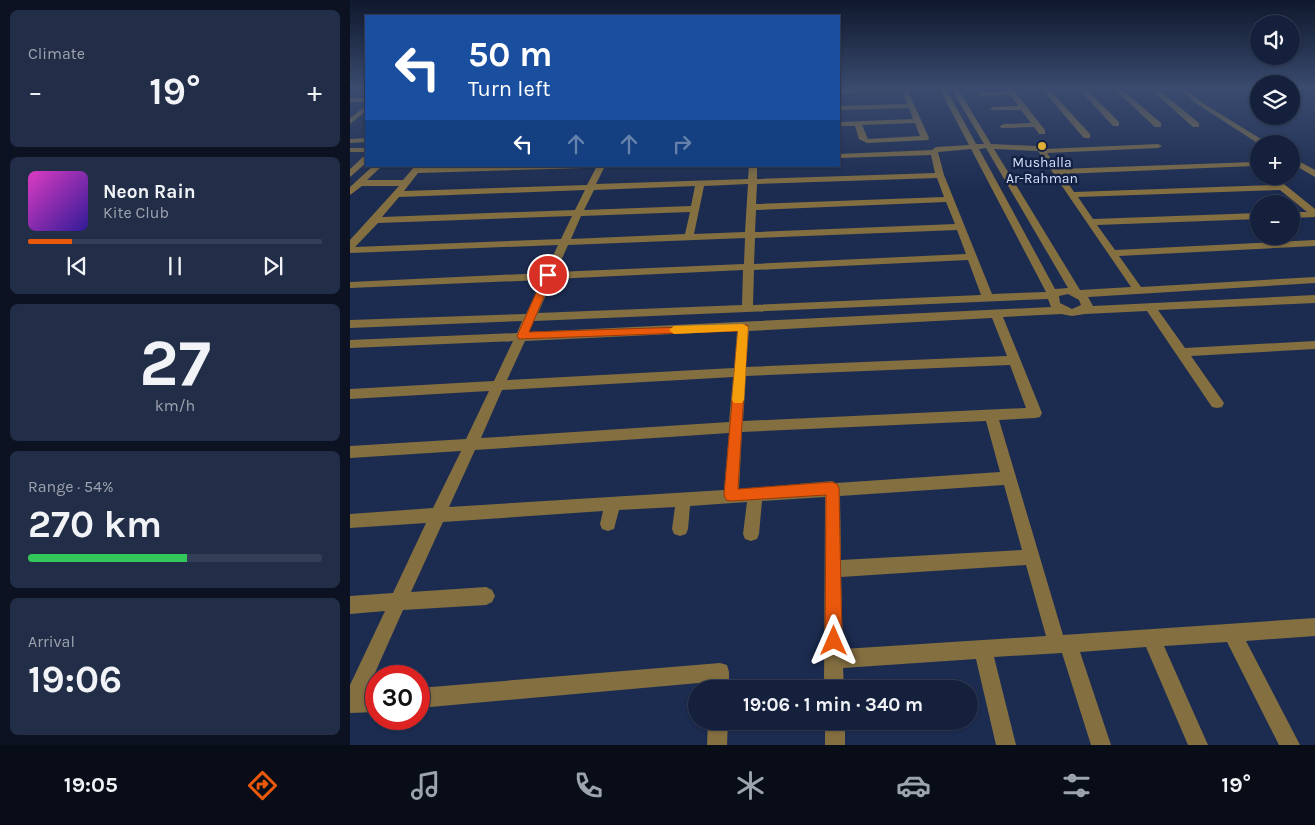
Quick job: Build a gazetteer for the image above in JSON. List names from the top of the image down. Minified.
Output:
{"places":["Mushalla Ar-Rahman"],"page":{"tile":["Climate",["27","km/h"],["Range · 54%","270 km"],["Arrival","19:06"]],"map_buttons":["+","−"],"turn":["50 m","Turn left"],"heat":["−","19°","+"],"song":["Neon Rain","Kite Club"],"limit":"30","trip":"19:06 · 1 min · 340 m","tabs":["19:05","19°"]}}
